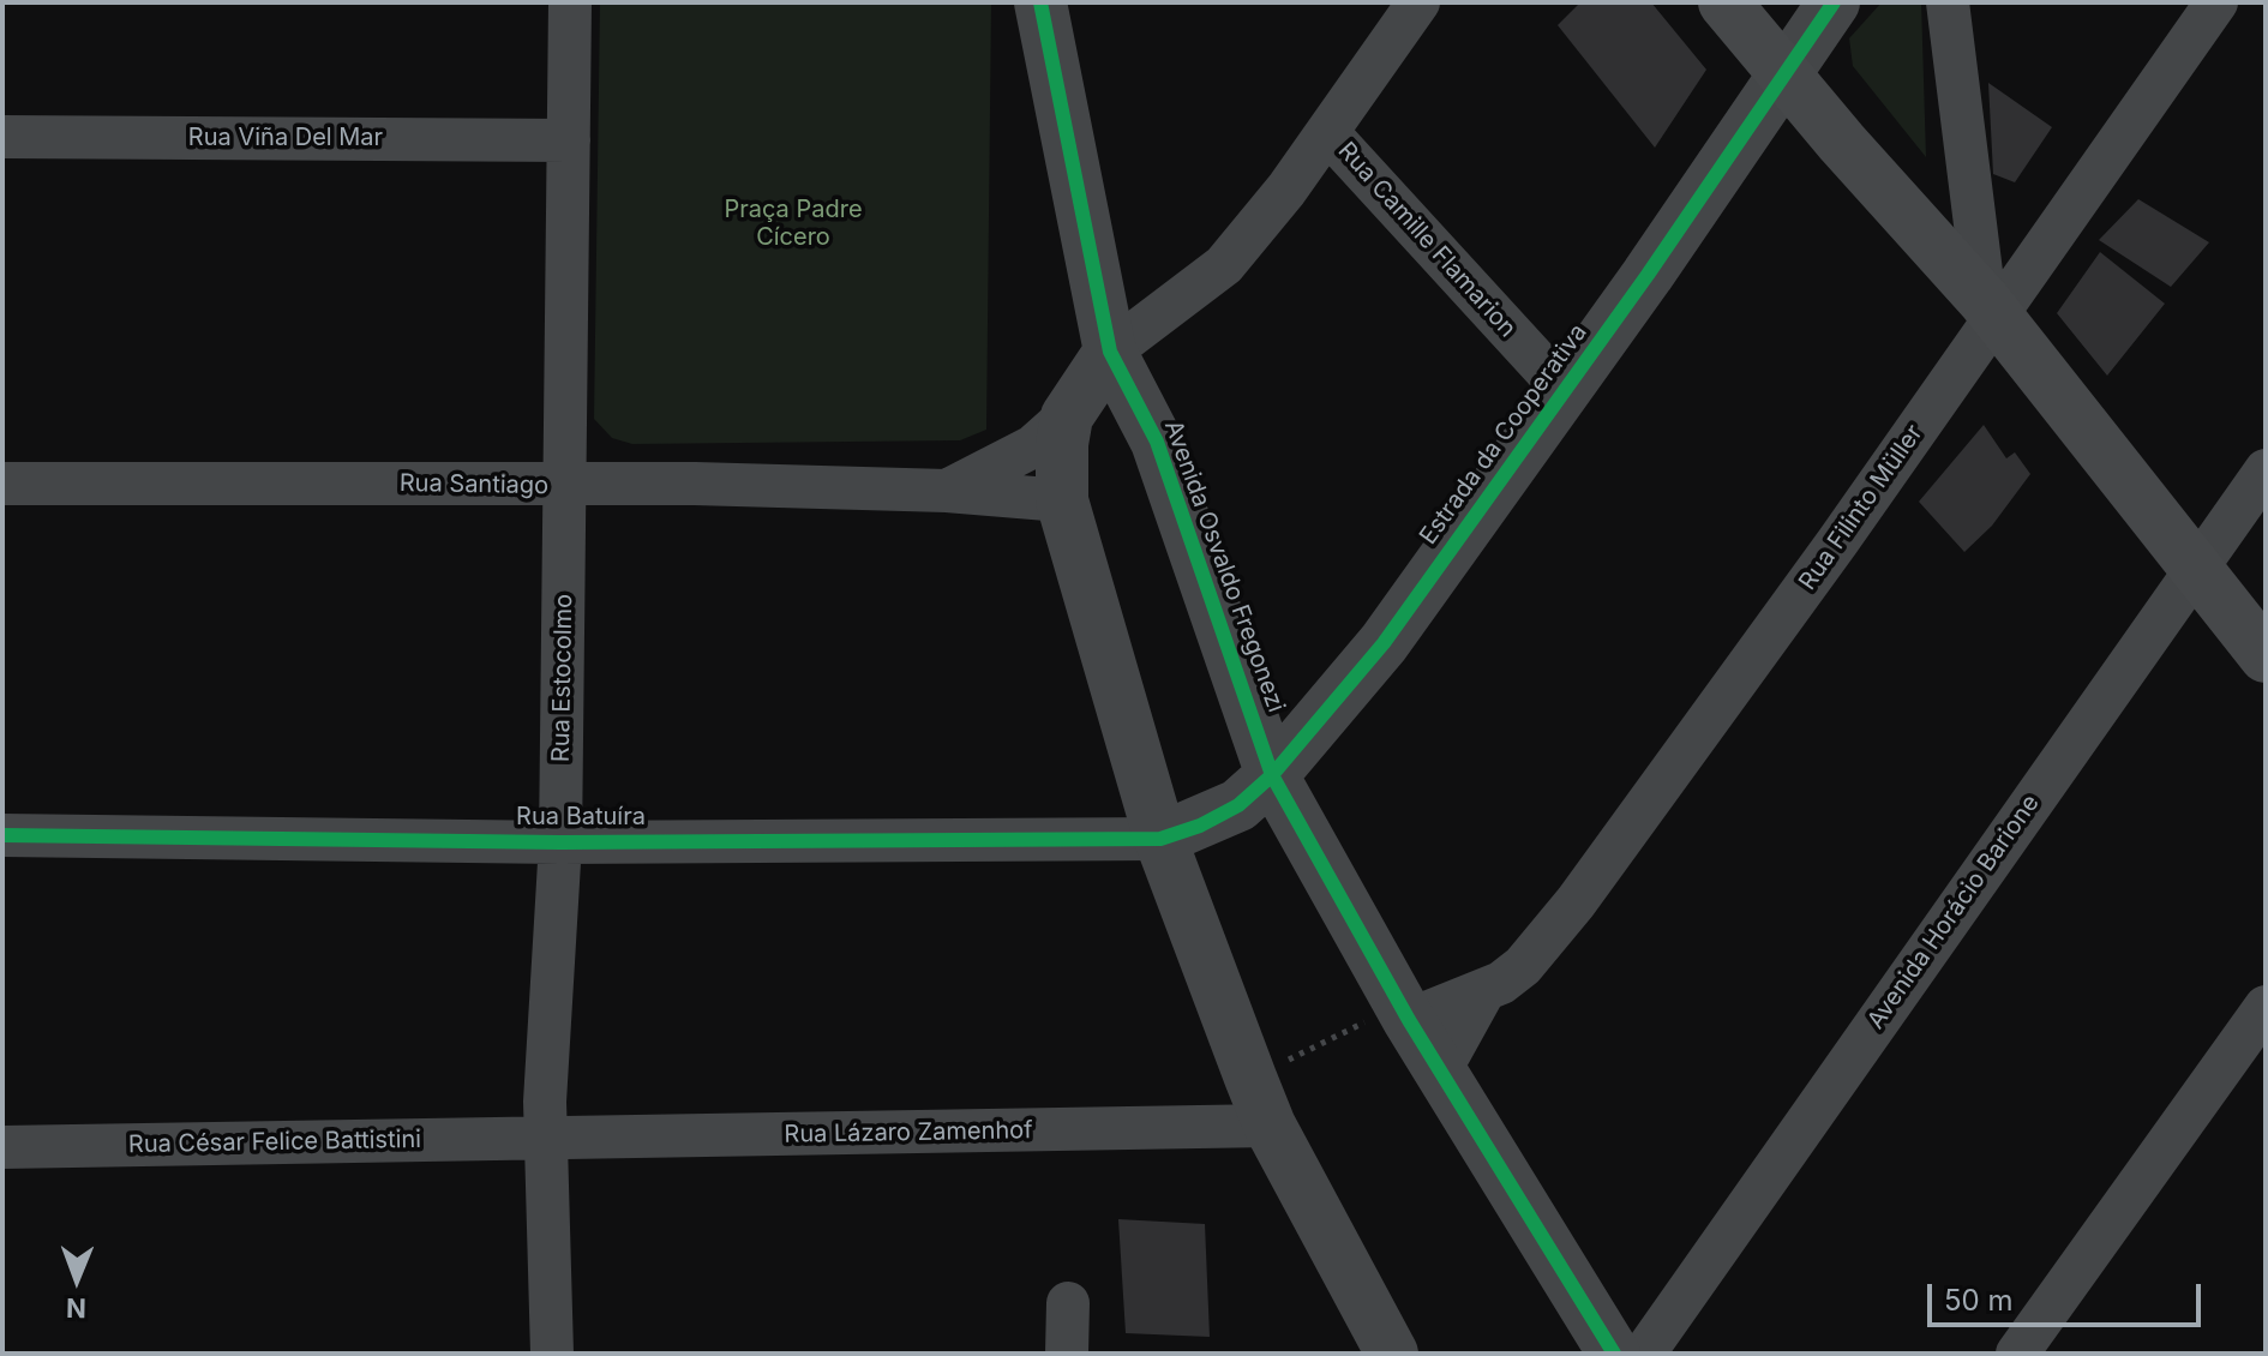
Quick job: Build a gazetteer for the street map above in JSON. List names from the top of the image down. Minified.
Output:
{"streets":{"street":["Rua Viña Del Mar","Rua Camille Flamarion","Estrada da Cooperativa","Rua Santiago","Rua Filinto Müller","Avenida Osvaldo Fregonezi","Rua Estocolmo","Rua Batuíra","Avenida Horácio Barione","Rua Lázaro Zamenhof","Rua César Felice Battistini"]},"crossings":[["Rua Viña Del Mar","Rua Estocolmo"],["Rua Camille Flamarion","Estrada da Cooperativa"],["Estrada da Cooperativa","Avenida Osvaldo Fregonezi"],["Estrada da Cooperativa","Rua Batuíra"],["Rua Santiago","Rua Estocolmo"],["Rua Filinto Müller","Avenida Osvaldo Fregonezi"],["Rua Estocolmo","Rua Batuíra"],["Rua Estocolmo","Rua Lázaro Zamenhof"],["Rua Estocolmo","Rua César Felice Battistini"],["Rua Lázaro Zamenhof","Rua César Felice Battistini"]],"parks":["Praça Padre Cícero"],"scale_bar":"50 m","north":"bottom"}
